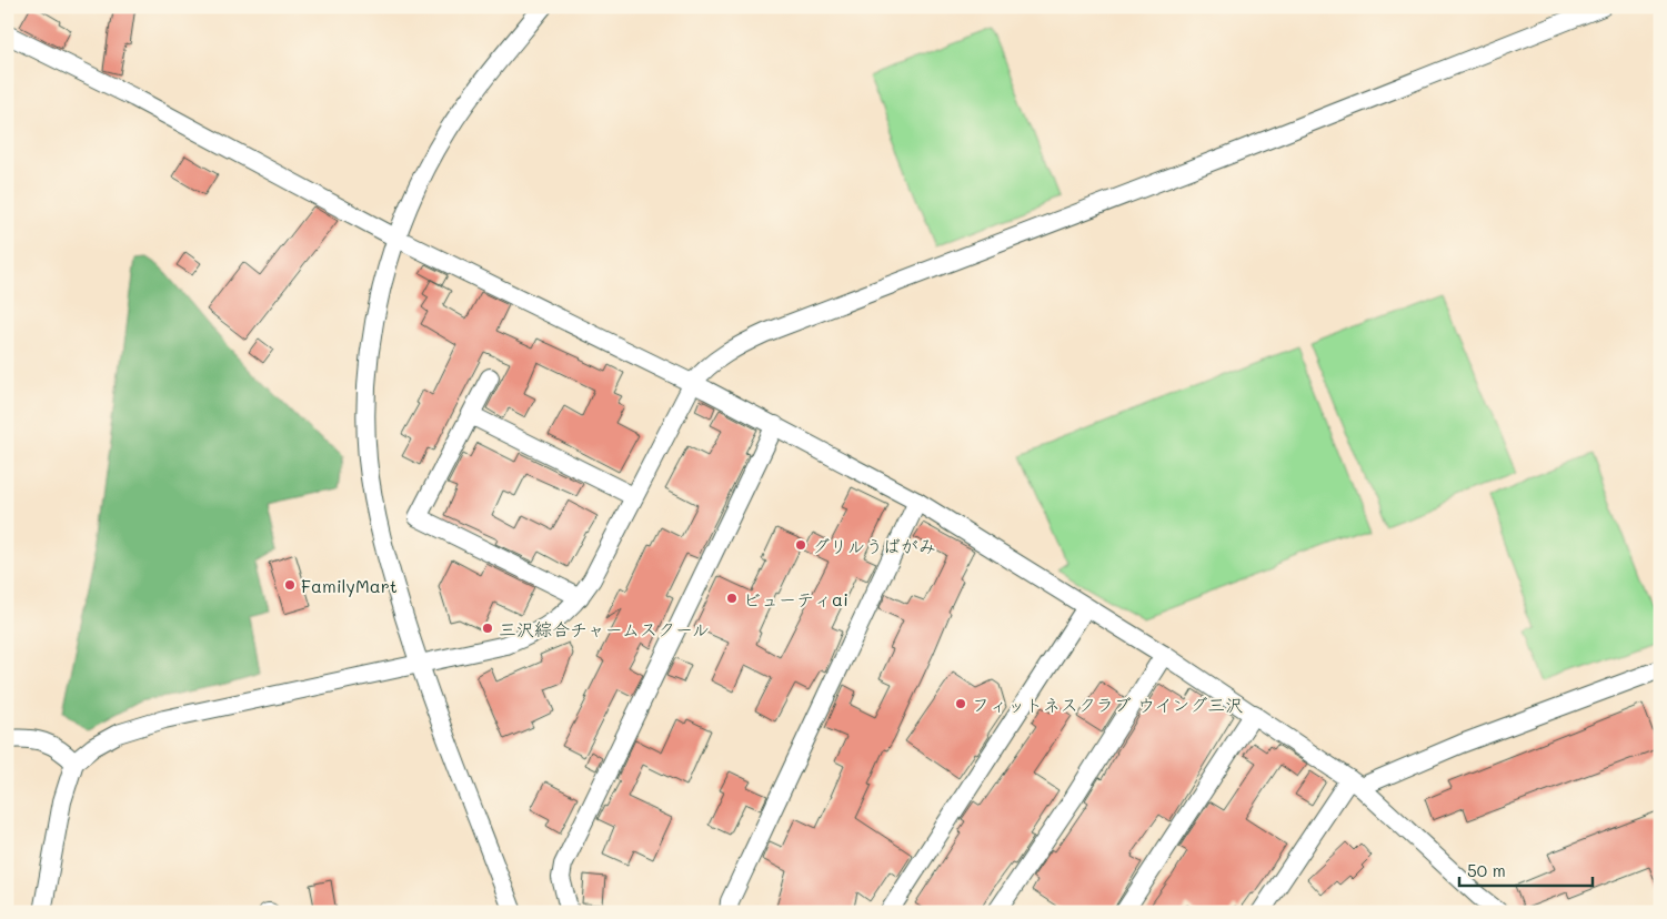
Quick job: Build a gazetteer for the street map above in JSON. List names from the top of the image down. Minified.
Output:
{"places":["グリルうばがみ","FamilyMart","ビューティai","三沢綜合チャームスクール","フィットネスクラブ ウイング三沢"],"scale_bar":"50 m"}
